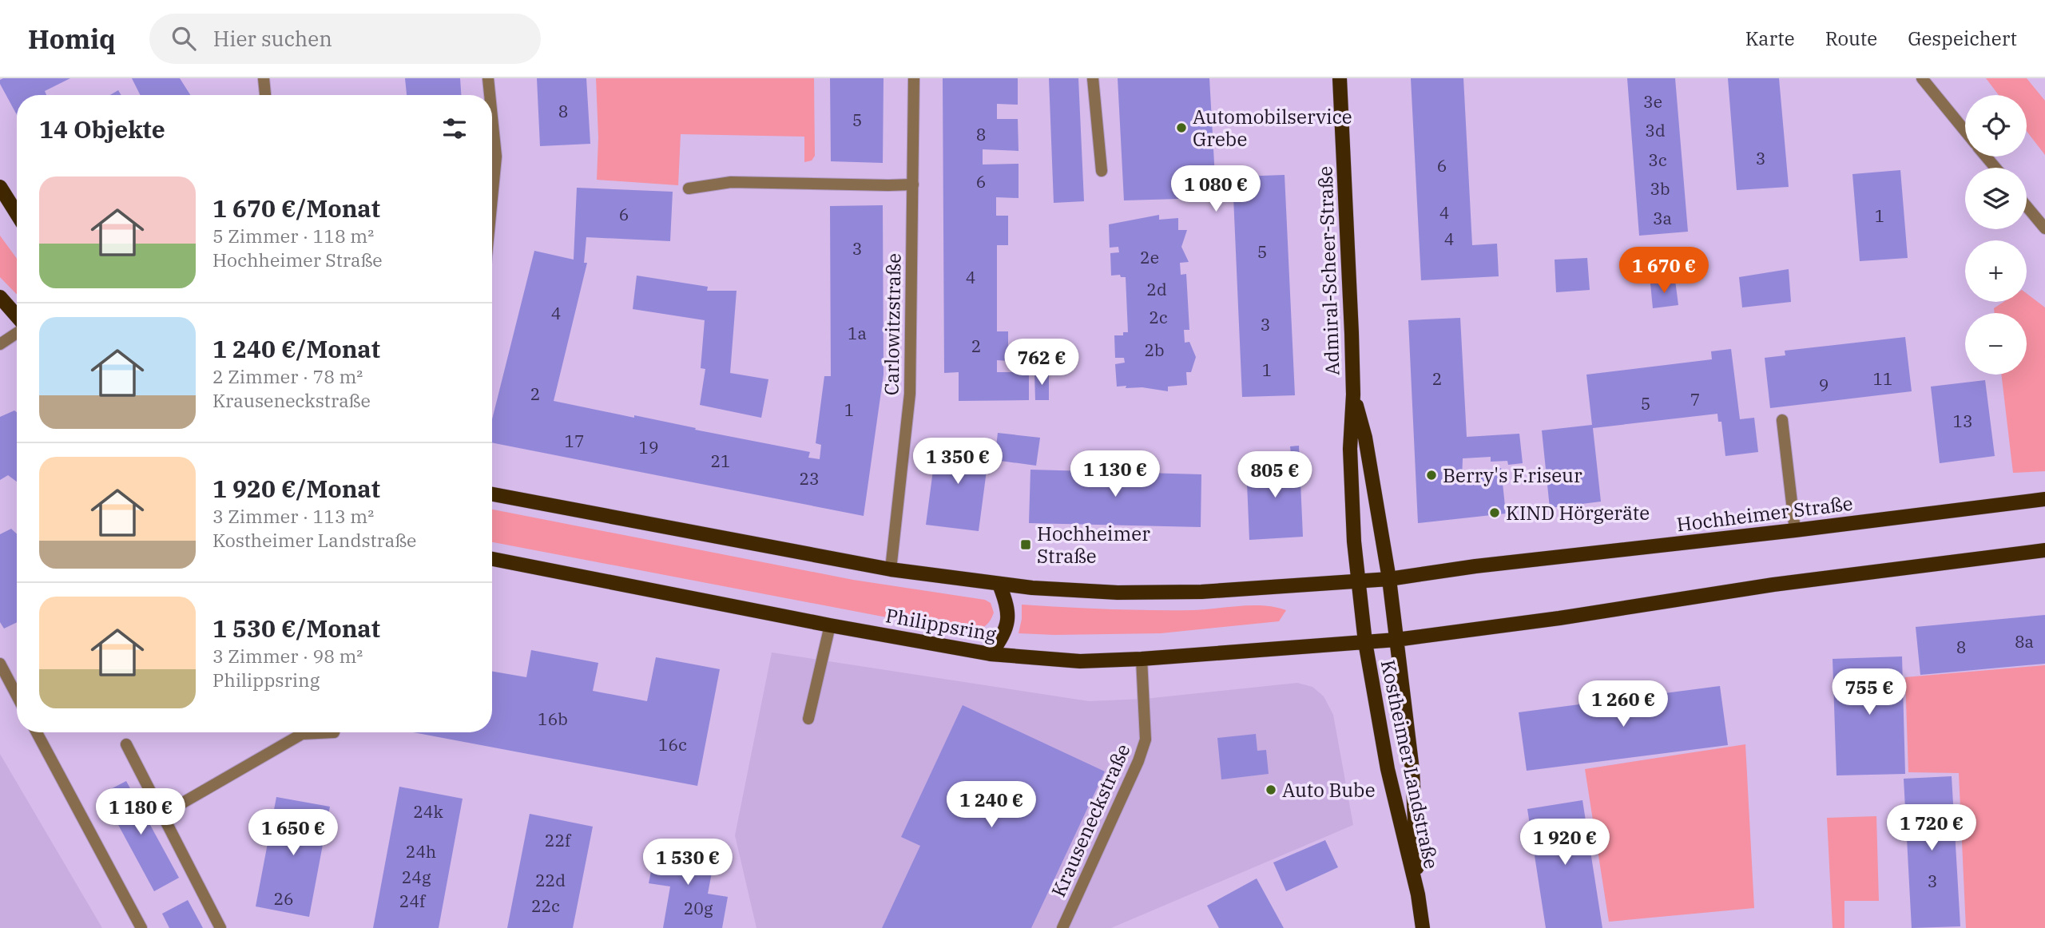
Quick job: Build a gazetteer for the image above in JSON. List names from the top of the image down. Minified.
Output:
{"streets":{"main road":["Admiral-Scheer-Straße","Hochheimer Straße","Philippsring","Kostheimer Landstraße"],"street":["Carlowitzstraße","Krauseneckstraße"]},"crossings":[["Admiral-Scheer-Straße","Hochheimer Straße"],["Admiral-Scheer-Straße","Philippsring"],["Admiral-Scheer-Straße","Kostheimer Landstraße"],["Philippsring","Kostheimer Landstraße"],["Philippsring","Krauseneckstraße"]],"places":{"other":["Automobilservice Grebe","Berry's F.riseur","KIND Hörgeräte","Auto Bube"],"transit":["Hochheimer Straße"]},"house_numbers":["3e","8","5","3d","8","3","3c","6","6","3b","4","6","1","3a","4","3","5","2e","4","2d","4","2c","3","1a","2","2b","1","2","11","9","2","7","5","1","13","17","19","21","23","8a","8","16b","16c","24k","22f","24h","24g","22d","3","26","24f","22c","20g"],"page":{"header":"Homiq","search":"Hier suchen","nav":["Karte","Route","Gespeichert"],"map_buttons":["+","−"],"heading":"14 Objekte","list":[{"name":"1 670 €/Monat","note":"5 Zimmer · 118 m² · Hochheimer Straße"},{"name":"1 240 €/Monat","note":"2 Zimmer · 78 m² · Krauseneckstraße"},{"name":"1 920 €/Monat","note":"3 Zimmer · 113 m² · Kostheimer Landstraße"},{"name":"1 530 €/Monat","note":"3 Zimmer · 98 m² · Philippsring"}],"price":["1 080 €","1 670 €","762 €","1 350 €","1 130 €","805 €","755 €","1 260 €","1 240 €","1 180 €","1 720 €","1 650 €","1 920 €","1 530 €"]}}
